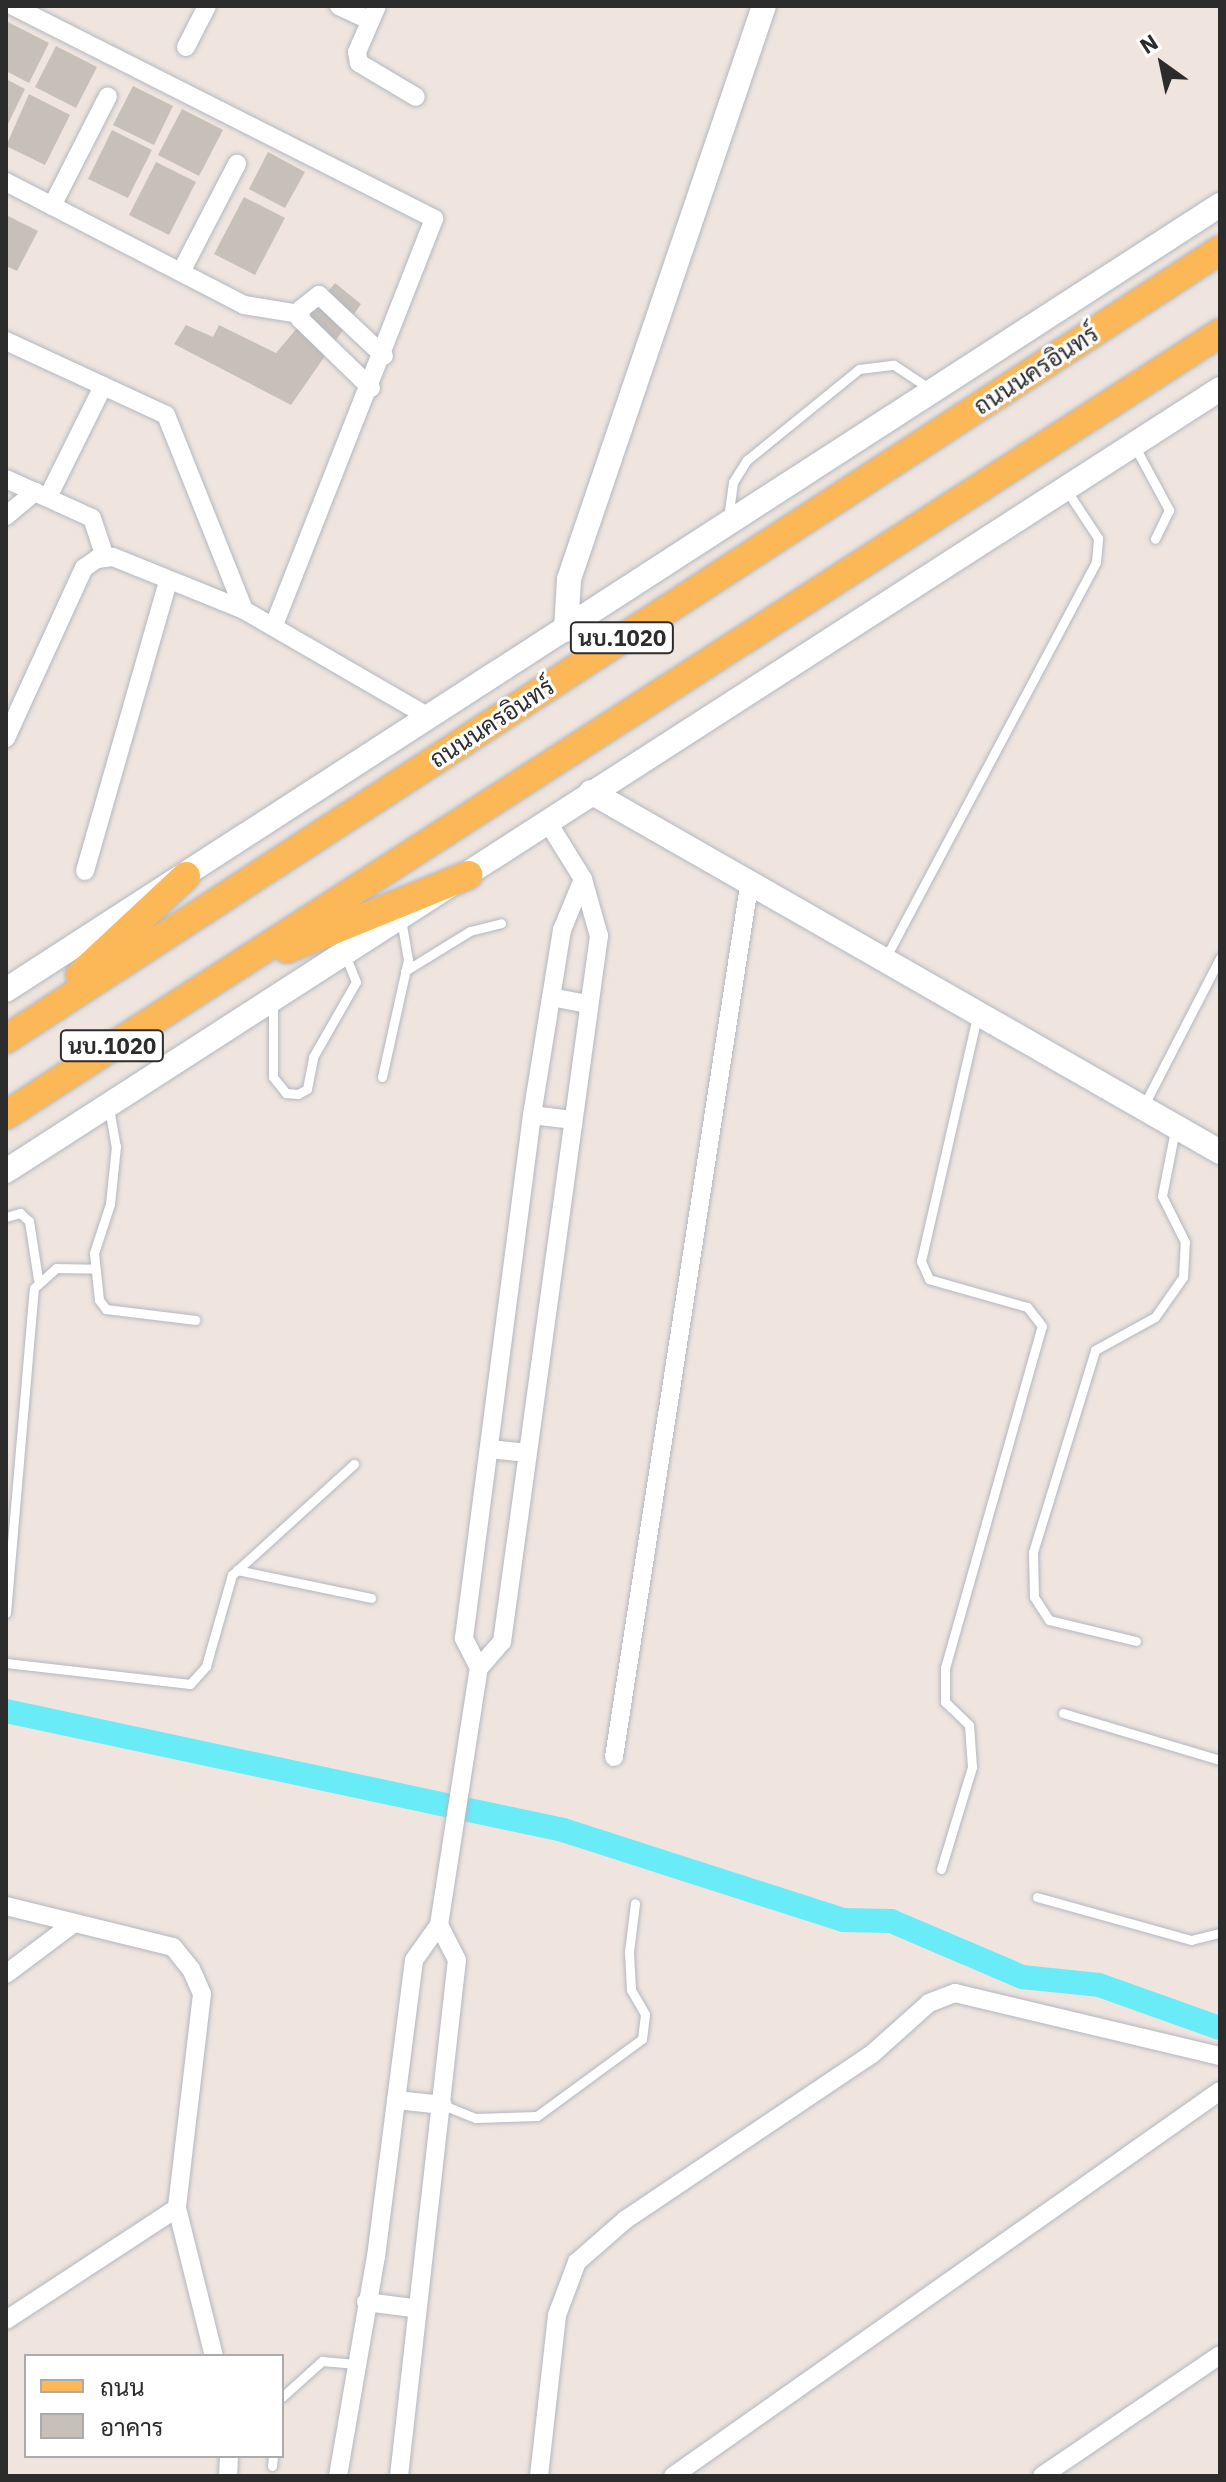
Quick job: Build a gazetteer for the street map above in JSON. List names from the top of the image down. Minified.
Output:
{"streets":{"main road":["ถนนนครอินทร์","นบ.1020"]},"legend":["ถนน","อาคาร"],"north":"top left"}
